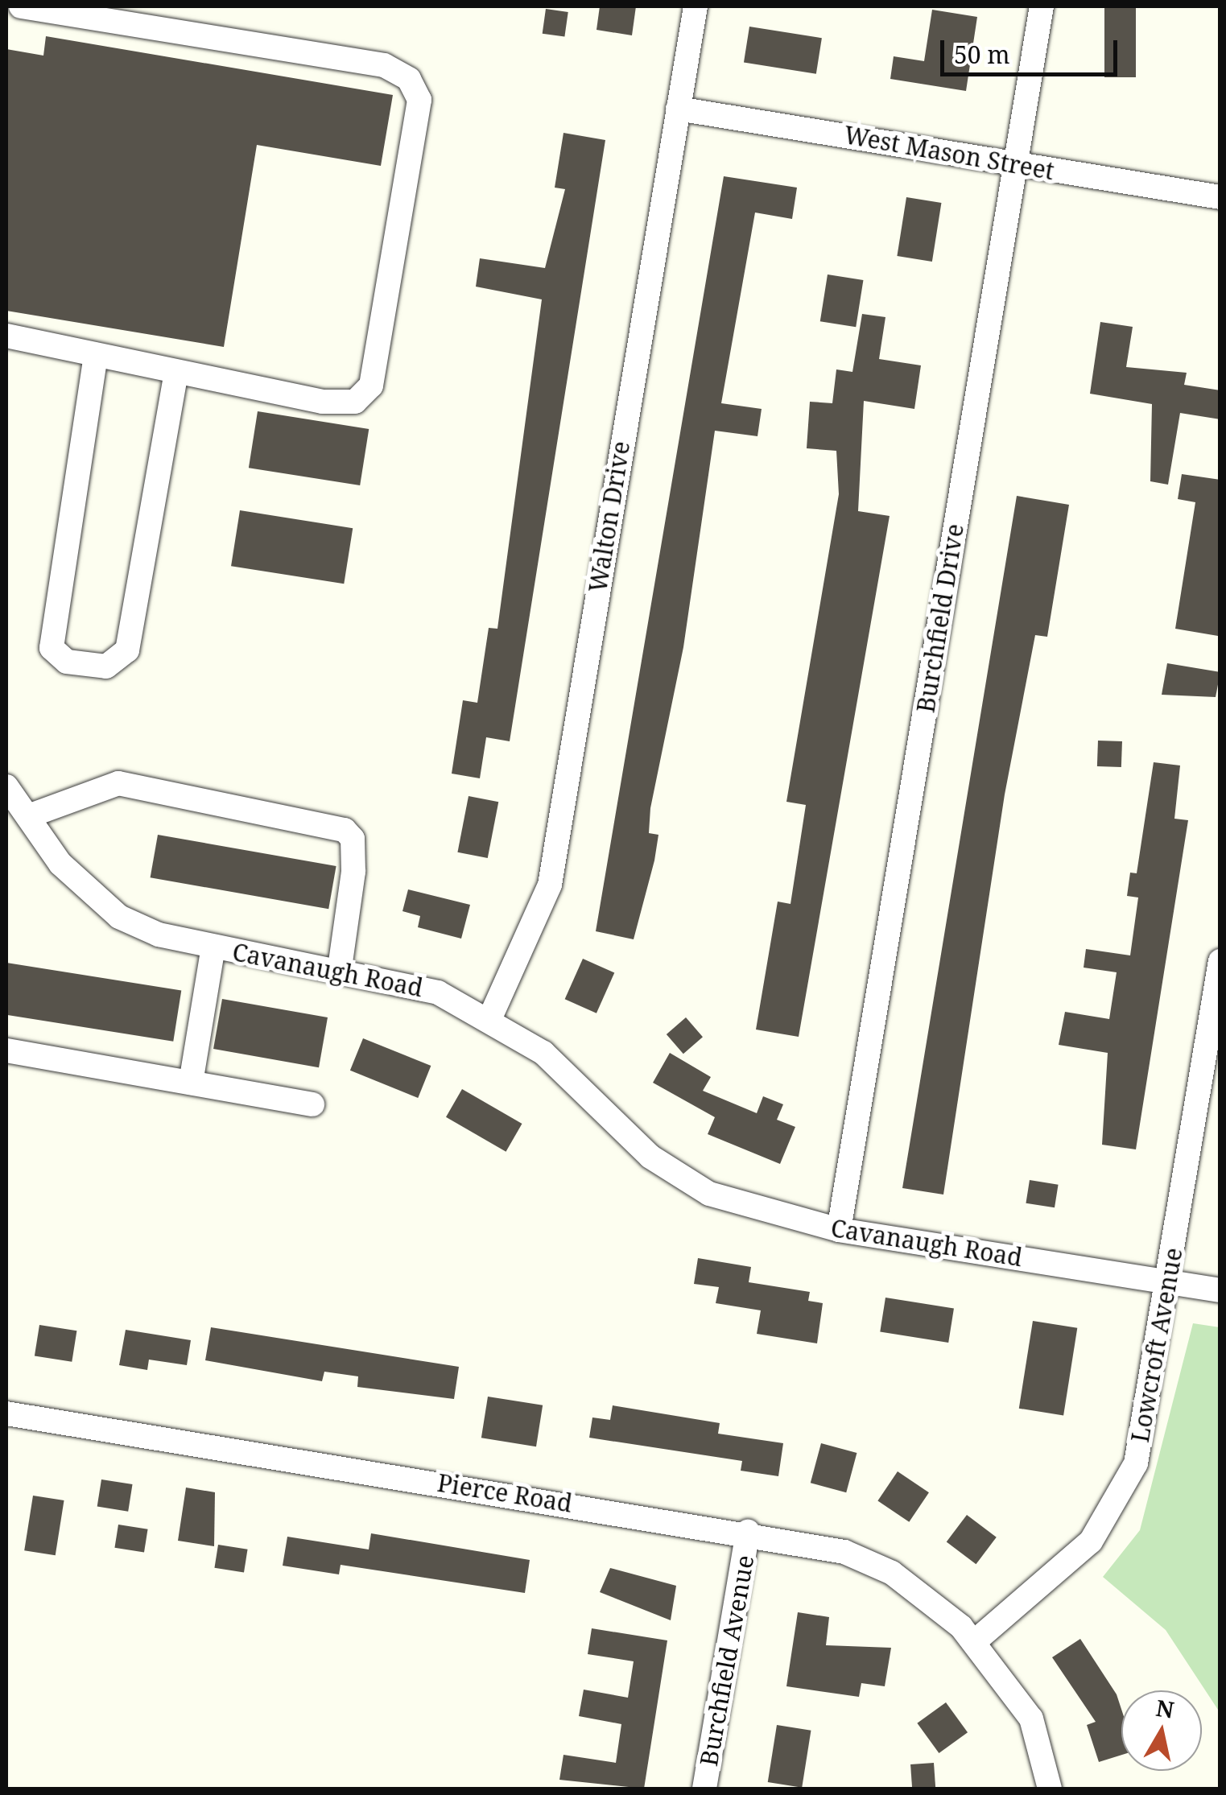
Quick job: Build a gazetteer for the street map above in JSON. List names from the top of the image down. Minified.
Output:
{"streets":{"street":["West Mason Street","Walton Drive","Burchfield Drive","Cavanaugh Road","Lowcroft Avenue","Pierce Road","Burchfield Avenue"]},"crossings":[["West Mason Street","Walton Drive"],["West Mason Street","Burchfield Drive"],["Walton Drive","Cavanaugh Road"],["Burchfield Drive","Cavanaugh Road"],["Cavanaugh Road","Lowcroft Avenue"],["Lowcroft Avenue","Pierce Road"],["Pierce Road","Burchfield Avenue"]],"scale_bar":"50 m","north":"top"}
